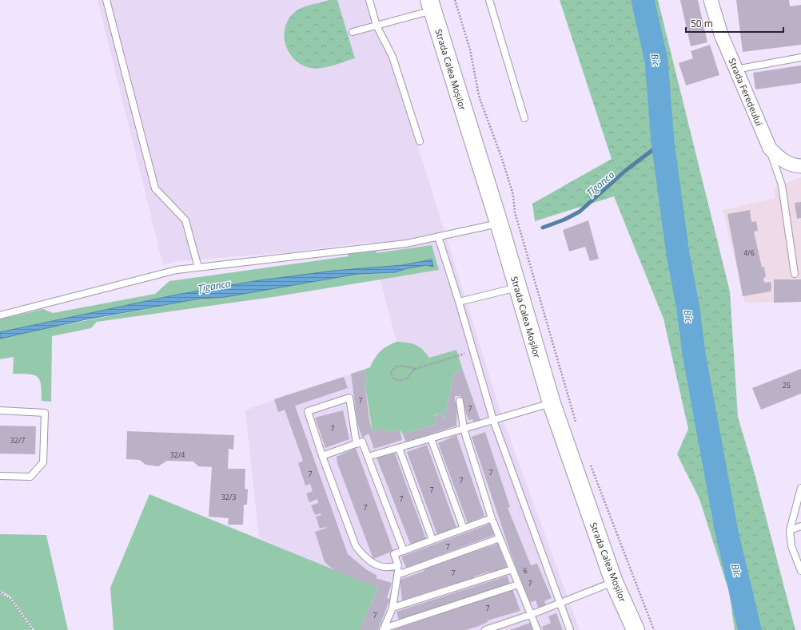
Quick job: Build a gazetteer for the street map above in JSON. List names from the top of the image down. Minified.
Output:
{"streets":{"main road":["Strada Calea Moșilor"],"street":["Strada Feredeului"]},"water":["Bîc","Țîganca"],"house_numbers":["4/6","25","7","7","7","32/7","32/4","7","7","7","7","32/3","7","7","7","6","7","7","7","7"],"scale_bar":"50 m"}
